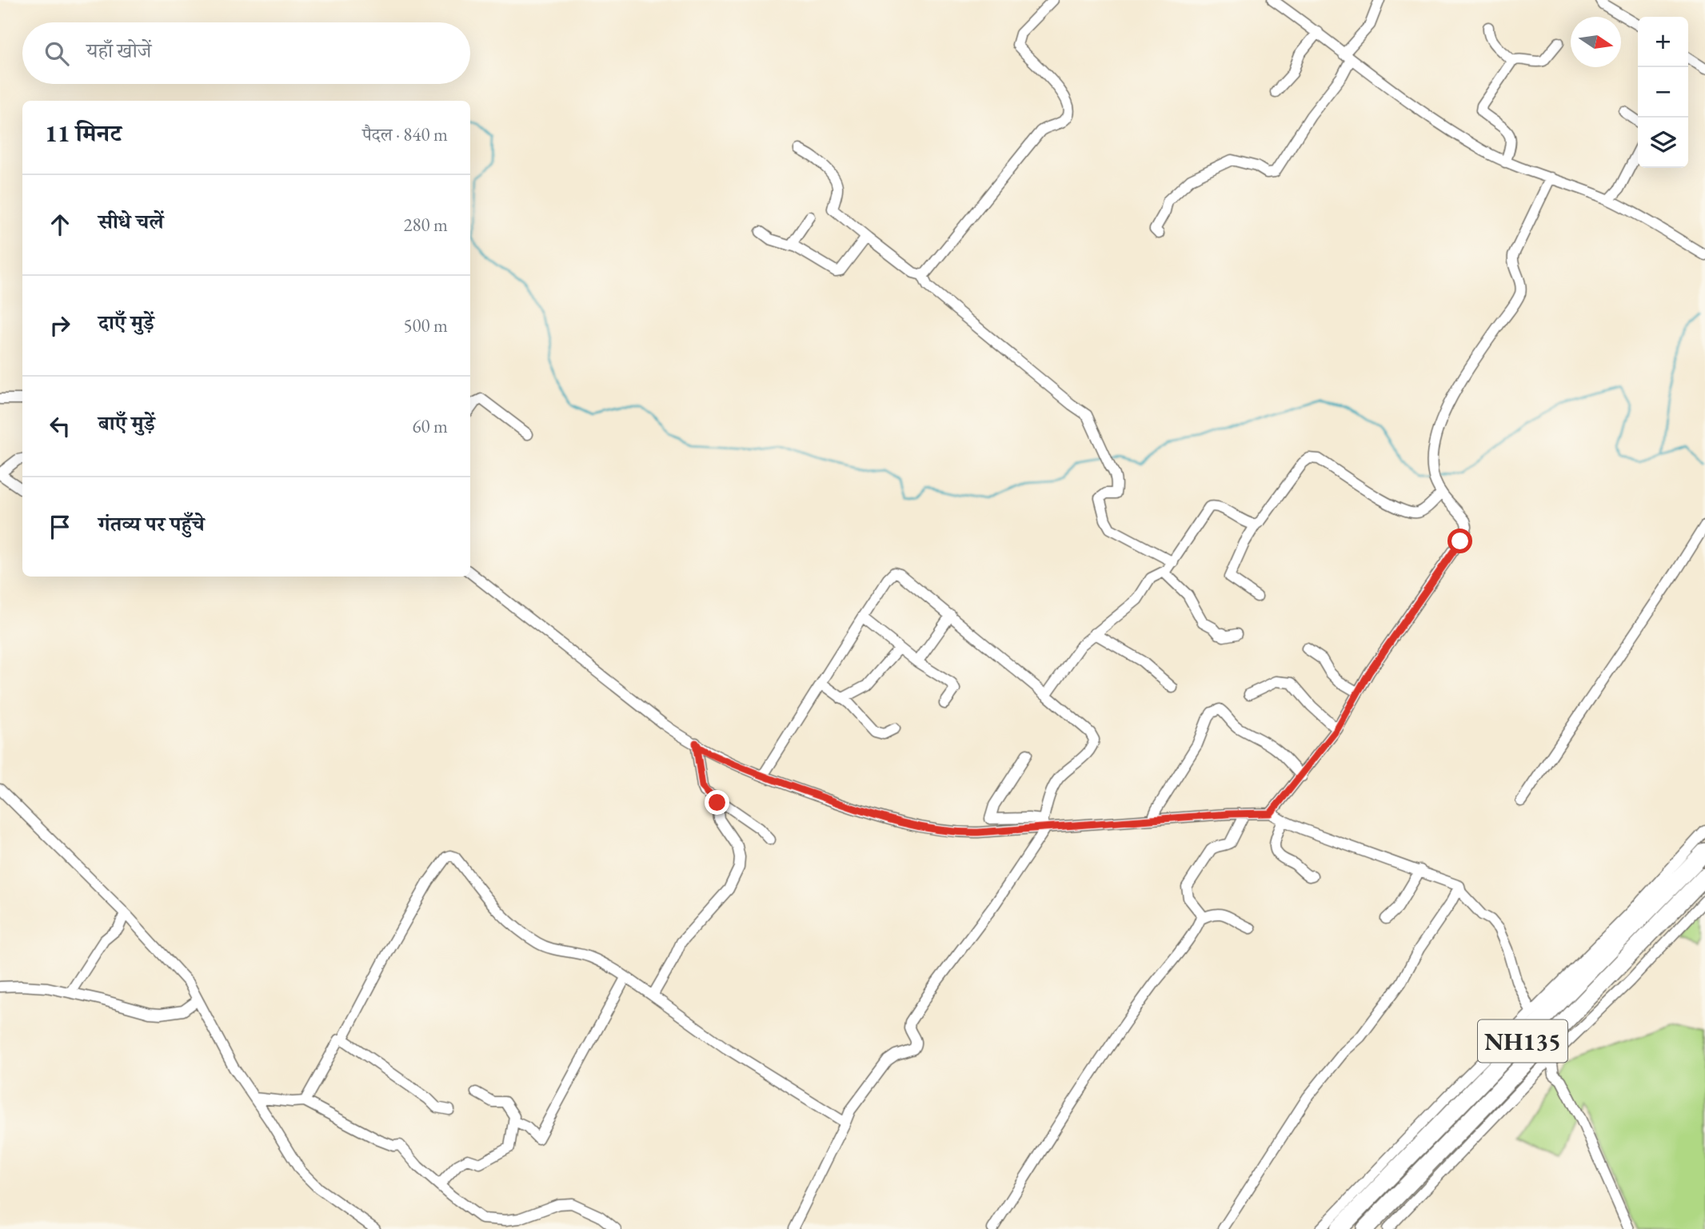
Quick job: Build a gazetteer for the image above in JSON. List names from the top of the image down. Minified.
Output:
{"streets":{"highway":["NH135"]},"north":"right","page":{"map_buttons":["+","−"],"search":"यहाँ खोजें","heading":["11 मिनट","पैदल · 840 m"],"list":[["सीधे चलें","280 m"],["दाएँ मुड़ें","500 m"],["बाएँ मुड़ें","60 m"],"गंतव्य पर पहुँचे"]}}
